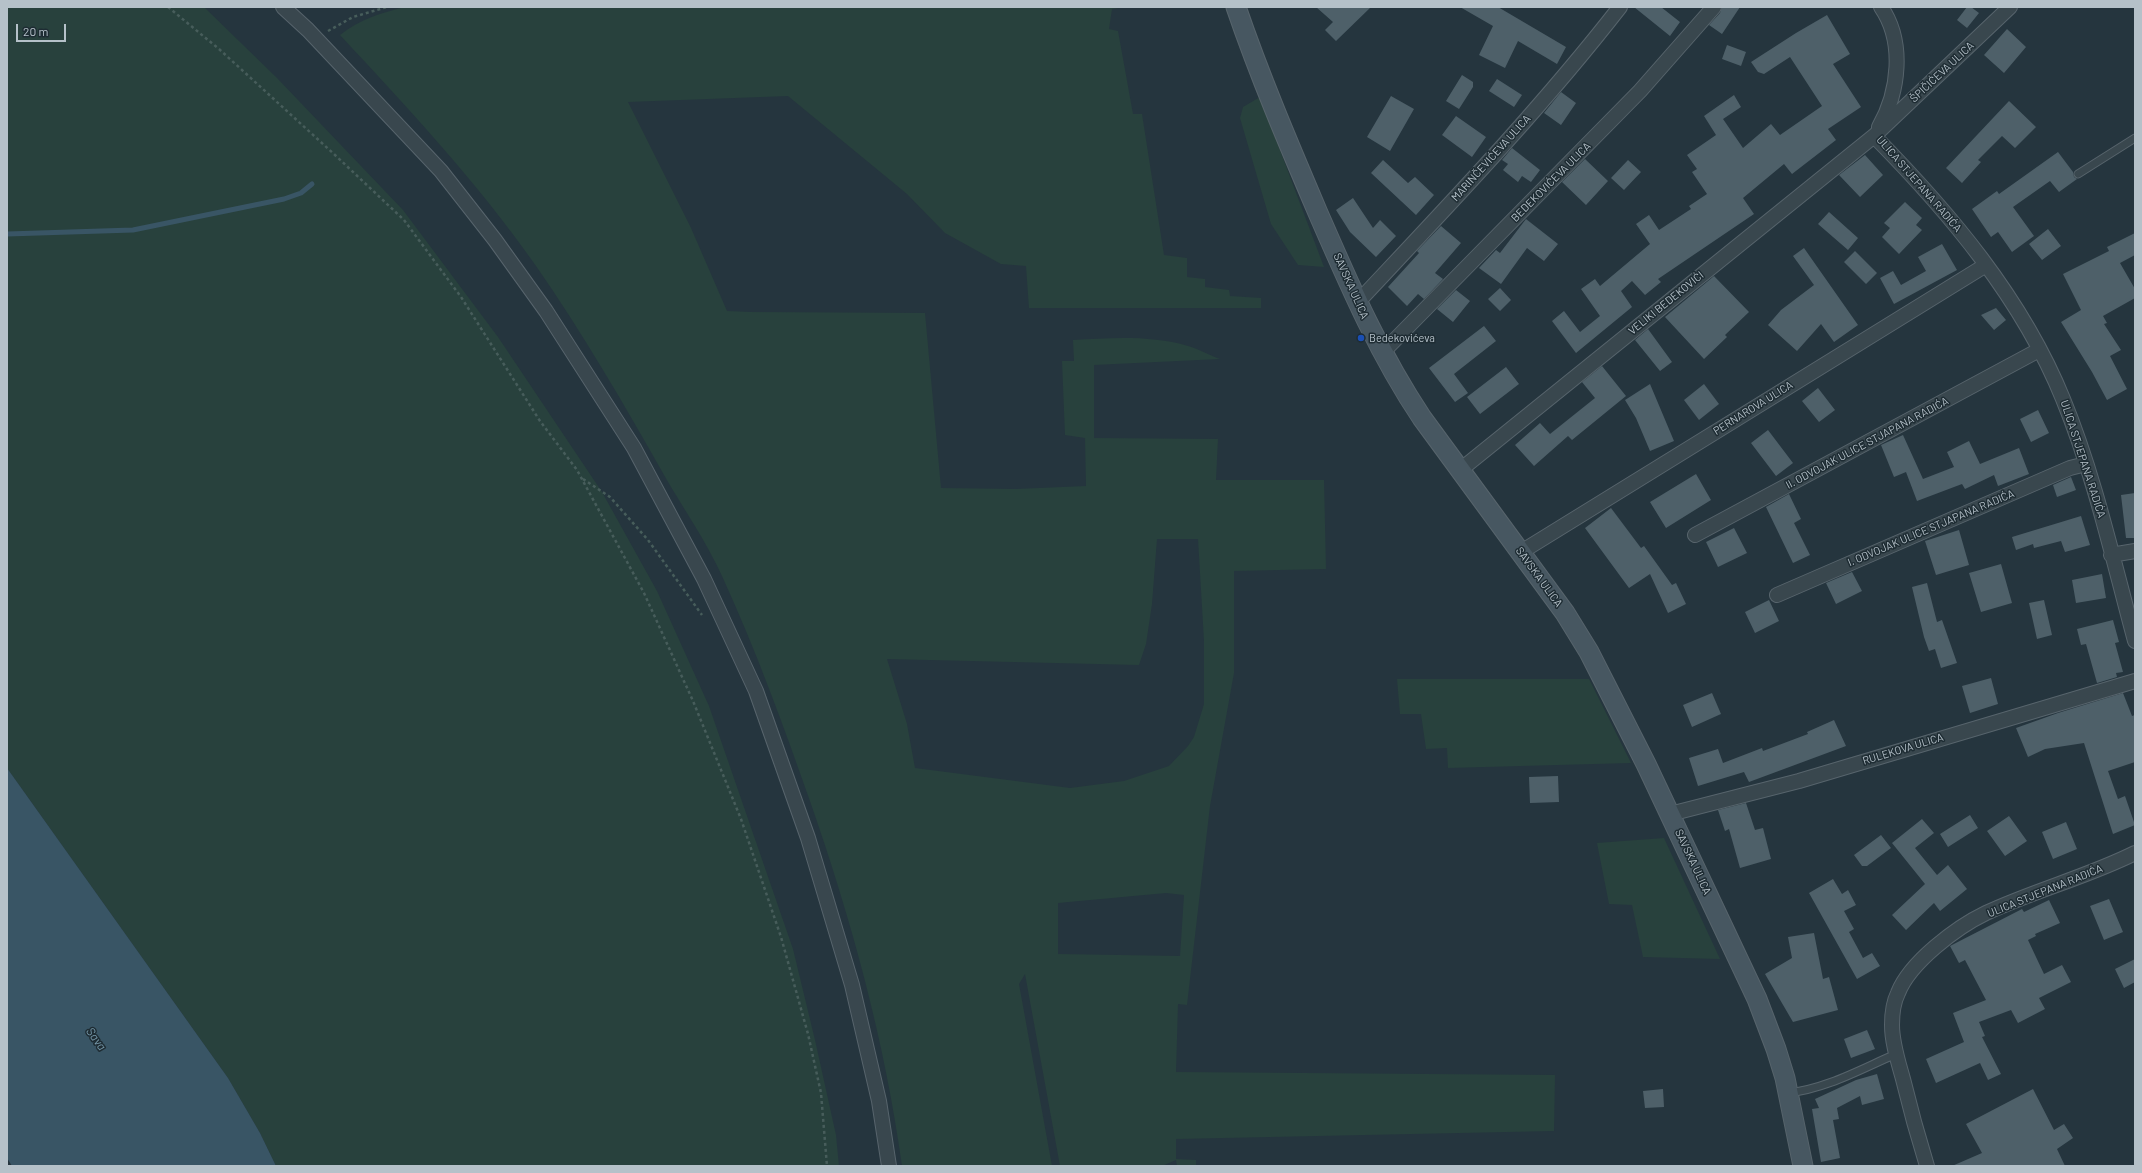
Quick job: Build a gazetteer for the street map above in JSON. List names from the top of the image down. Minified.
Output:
{"streets":{"street":["ŠPIČIĆEVA ULICA","MARINČEVIĆEVA ULICA","BEDEKOVIĆEVA ULICA","ULICA STJEPANA RADIĆA","SAVSKA ULICA","VELIKI BEDEKOVIĆI","PERNAROVA ULICA","II. ODVOJAK ULICE STJAPANA RADIĆA","I. ODVOJAK ULICE STJAPANA RADIĆA","RULEKOVA ULICA"]},"crossings":[["ŠPIČIĆEVA ULICA","ULICA STJEPANA RADIĆA"],["ŠPIČIĆEVA ULICA","VELIKI BEDEKOVIĆI"],["MARINČEVIĆEVA ULICA","SAVSKA ULICA"],["BEDEKOVIĆEVA ULICA","SAVSKA ULICA"],["ULICA STJEPANA RADIĆA","VELIKI BEDEKOVIĆI"],["ULICA STJEPANA RADIĆA","PERNAROVA ULICA"],["ULICA STJEPANA RADIĆA","II. ODVOJAK ULICE STJAPANA RADIĆA"],["ULICA STJEPANA RADIĆA","I. ODVOJAK ULICE STJAPANA RADIĆA"],["SAVSKA ULICA","VELIKI BEDEKOVIĆI"],["SAVSKA ULICA","PERNAROVA ULICA"],["SAVSKA ULICA","RULEKOVA ULICA"]],"water":["Sava"],"places":["Bedekovićeva"],"scale_bar":"20 m"}
